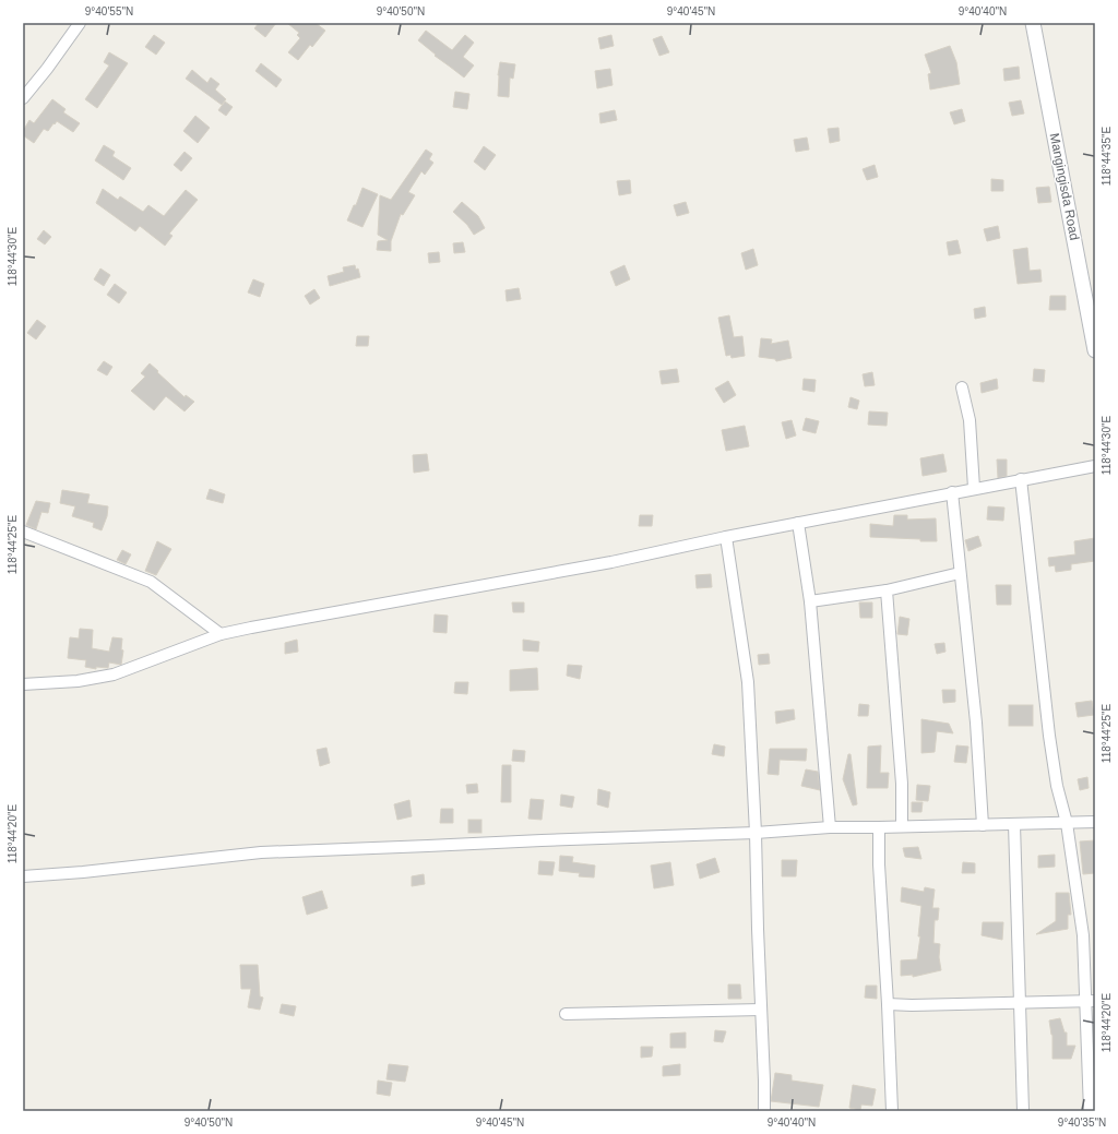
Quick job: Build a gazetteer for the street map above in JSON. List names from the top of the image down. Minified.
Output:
{"streets":{"street":["Mangingisda Road"]},"coordinates":["9°40'55\"N","9°40'50\"N","9°40'45\"N","9°40'40\"N","118°44'35\"E","118°44'30\"E","118°44'25\"E","118°44'20\"E","9°40'35\"N"]}
